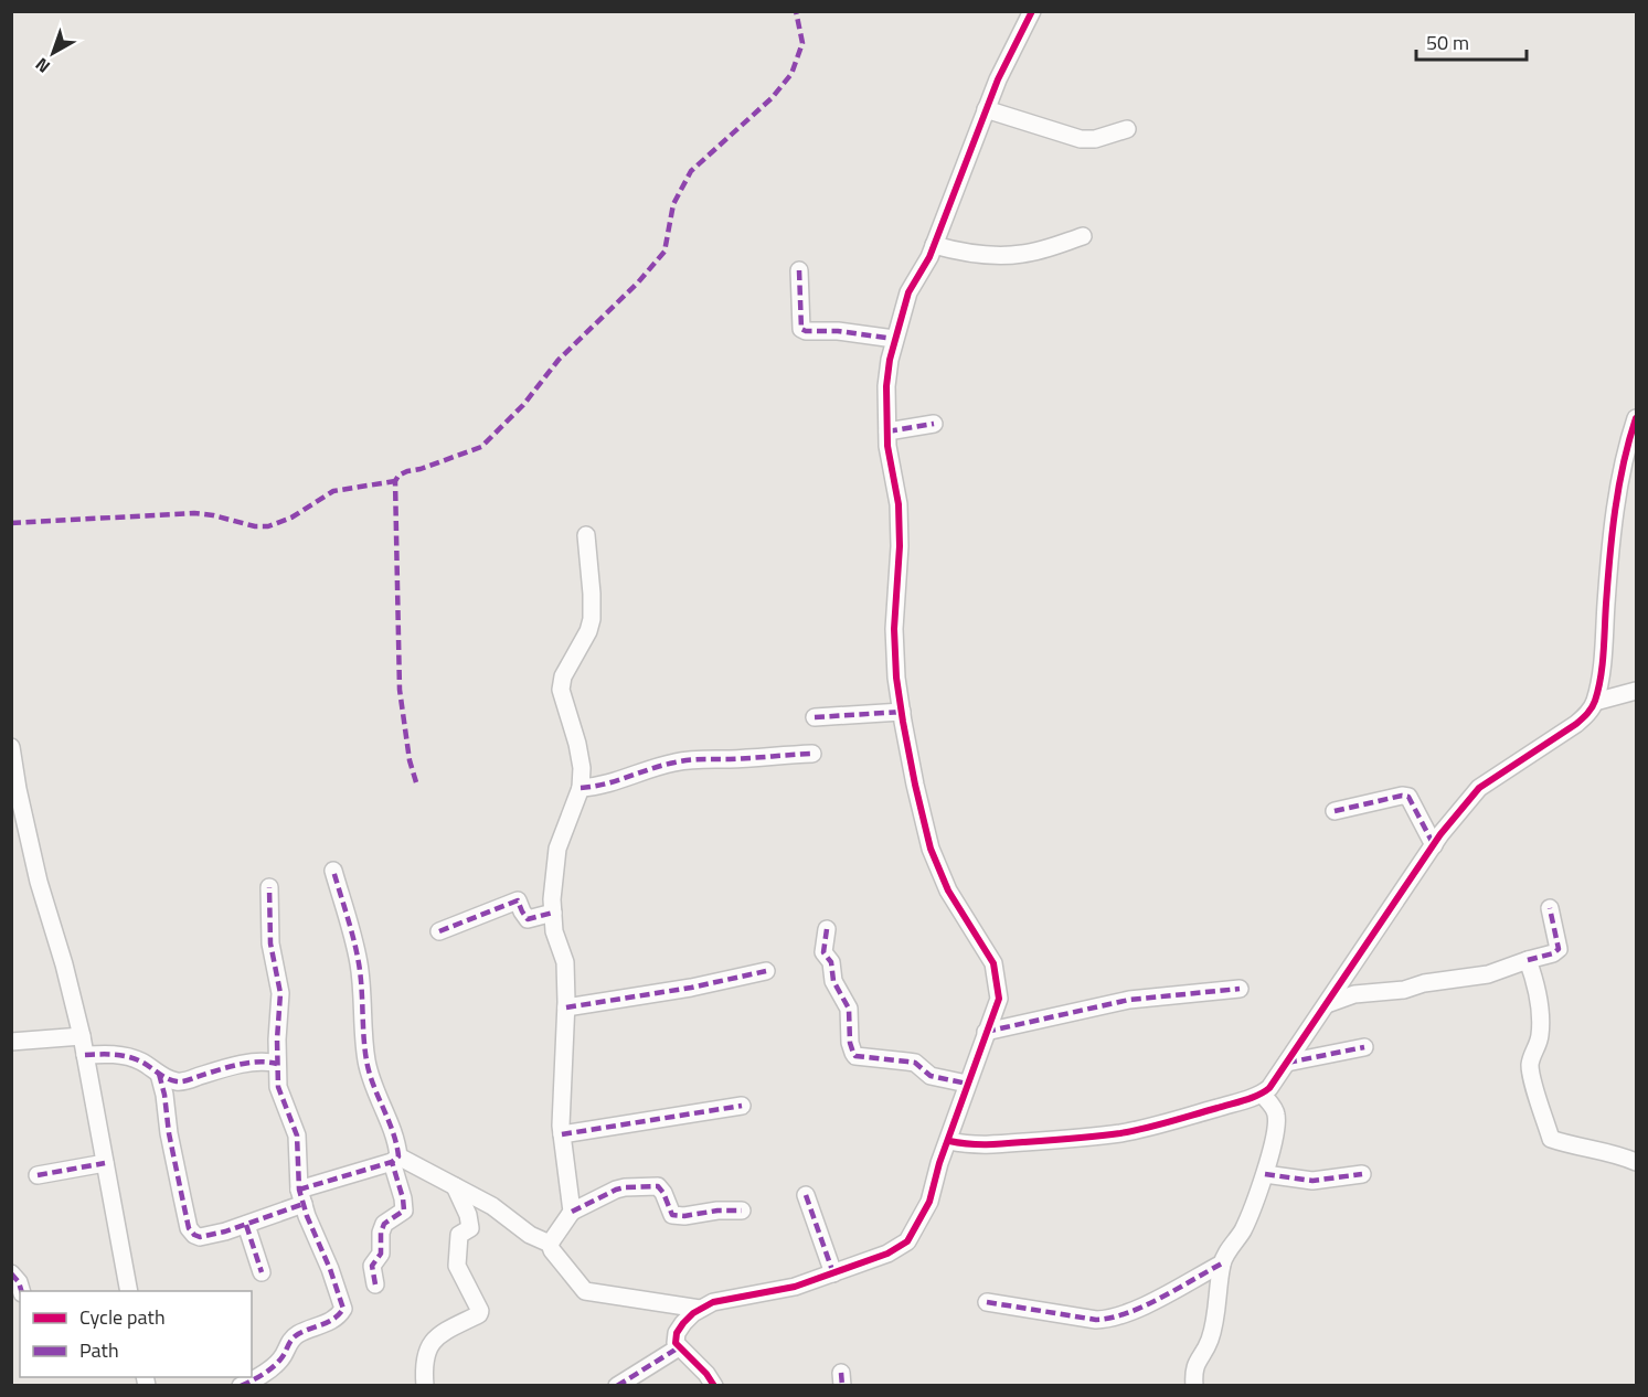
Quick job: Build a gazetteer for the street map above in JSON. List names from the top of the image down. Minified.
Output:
{"legend":["Cycle path","Path"],"scale_bar":"50 m","north":"bottom left"}
